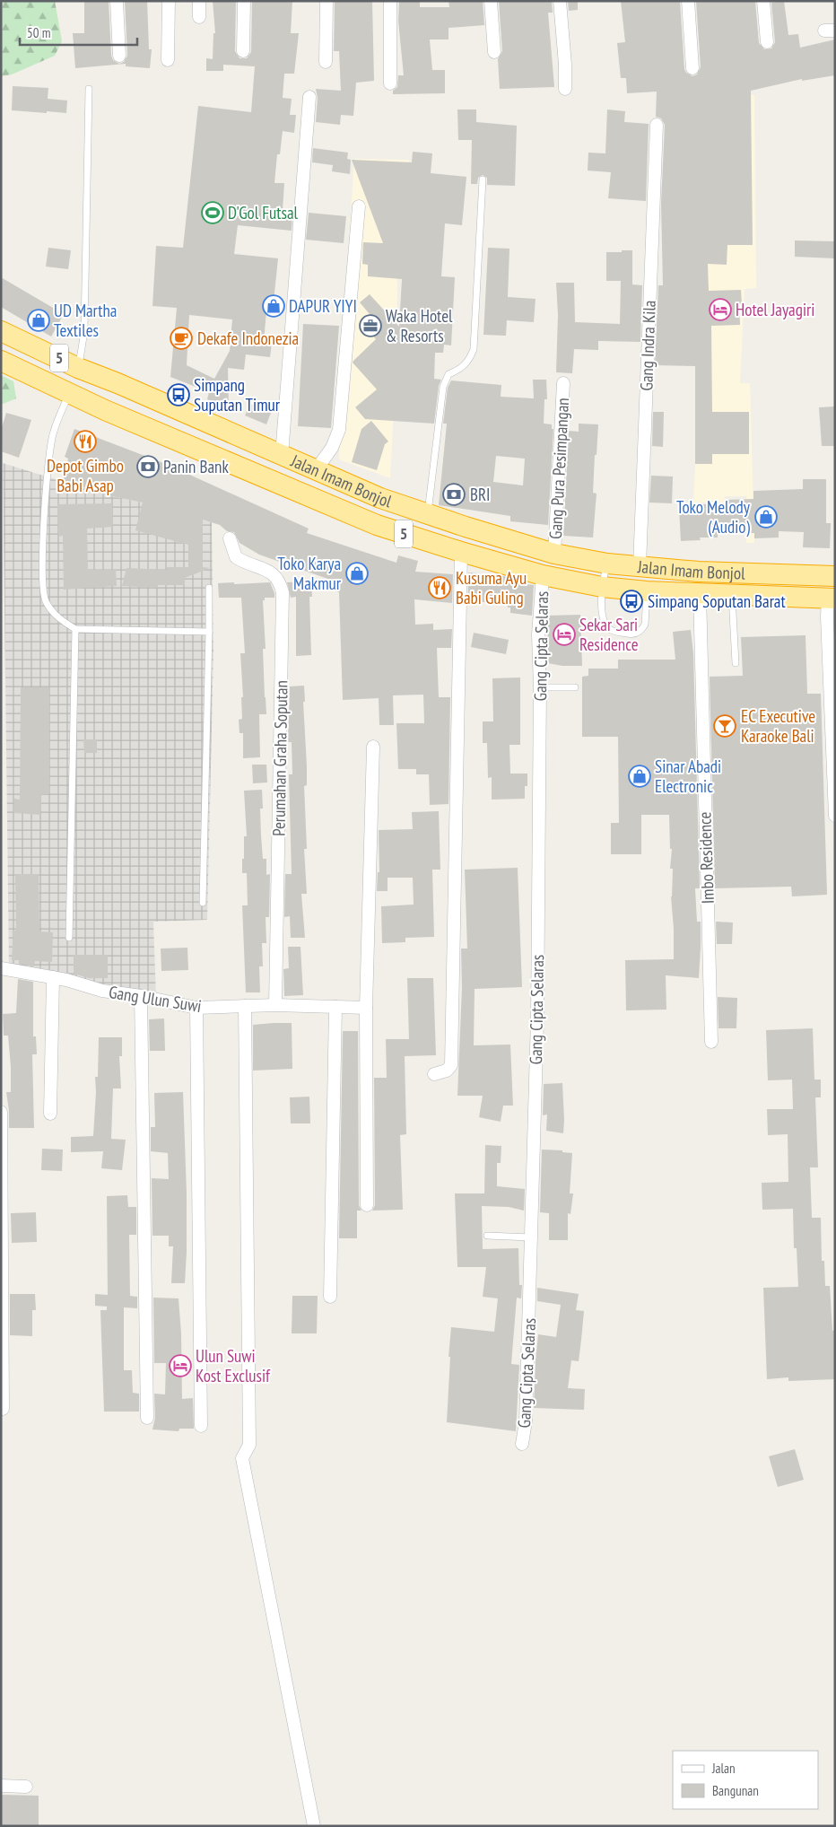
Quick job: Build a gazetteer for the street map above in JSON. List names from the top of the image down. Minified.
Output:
{"streets":{"highway":["5","Jalan Imam Bonjol"],"street":["Gang Indra Kila","Gang Pura Pesimpangan","Gang Cipta Selaras","Perumahan Graha Soputan","Imbo Residence","Gang Ulun Suwi"]},"crossings":[["Gang Indra Kila","Jalan Imam Bonjol"],["Gang Pura Pesimpangan","Jalan Imam Bonjol"],["Jalan Imam Bonjol","Gang Cipta Selaras"],["Jalan Imam Bonjol","Imbo Residence"],["Perumahan Graha Soputan","Gang Ulun Suwi"]],"places":{"sports":["D'Gol Futsal"],"shop":["DAPUR YIYI","UD Martha Textiles","Toko Melody (Audio)","Toko Karya Makmur","Sinar Abadi Electronic"],"hotel":["Hotel Jayagiri","Sekar Sari Residence","Ulun Suwi Kost Exclusif"],"office":["Waka Hotel & Resorts"],"cafe":["Dekafe Indonezia"],"bus stop":["Simpang Suputan Timur","Simpang Soputan Barat"],"restaurant":["Depot Gimbo Babi Asap","Kusuma Ayu Babi Guling"],"bank":["Panin Bank","BRI"],"bar":["EC Executive Karaoke Bali"]},"legend":["Jalan","Bangunan"],"scale_bar":"50 m"}
